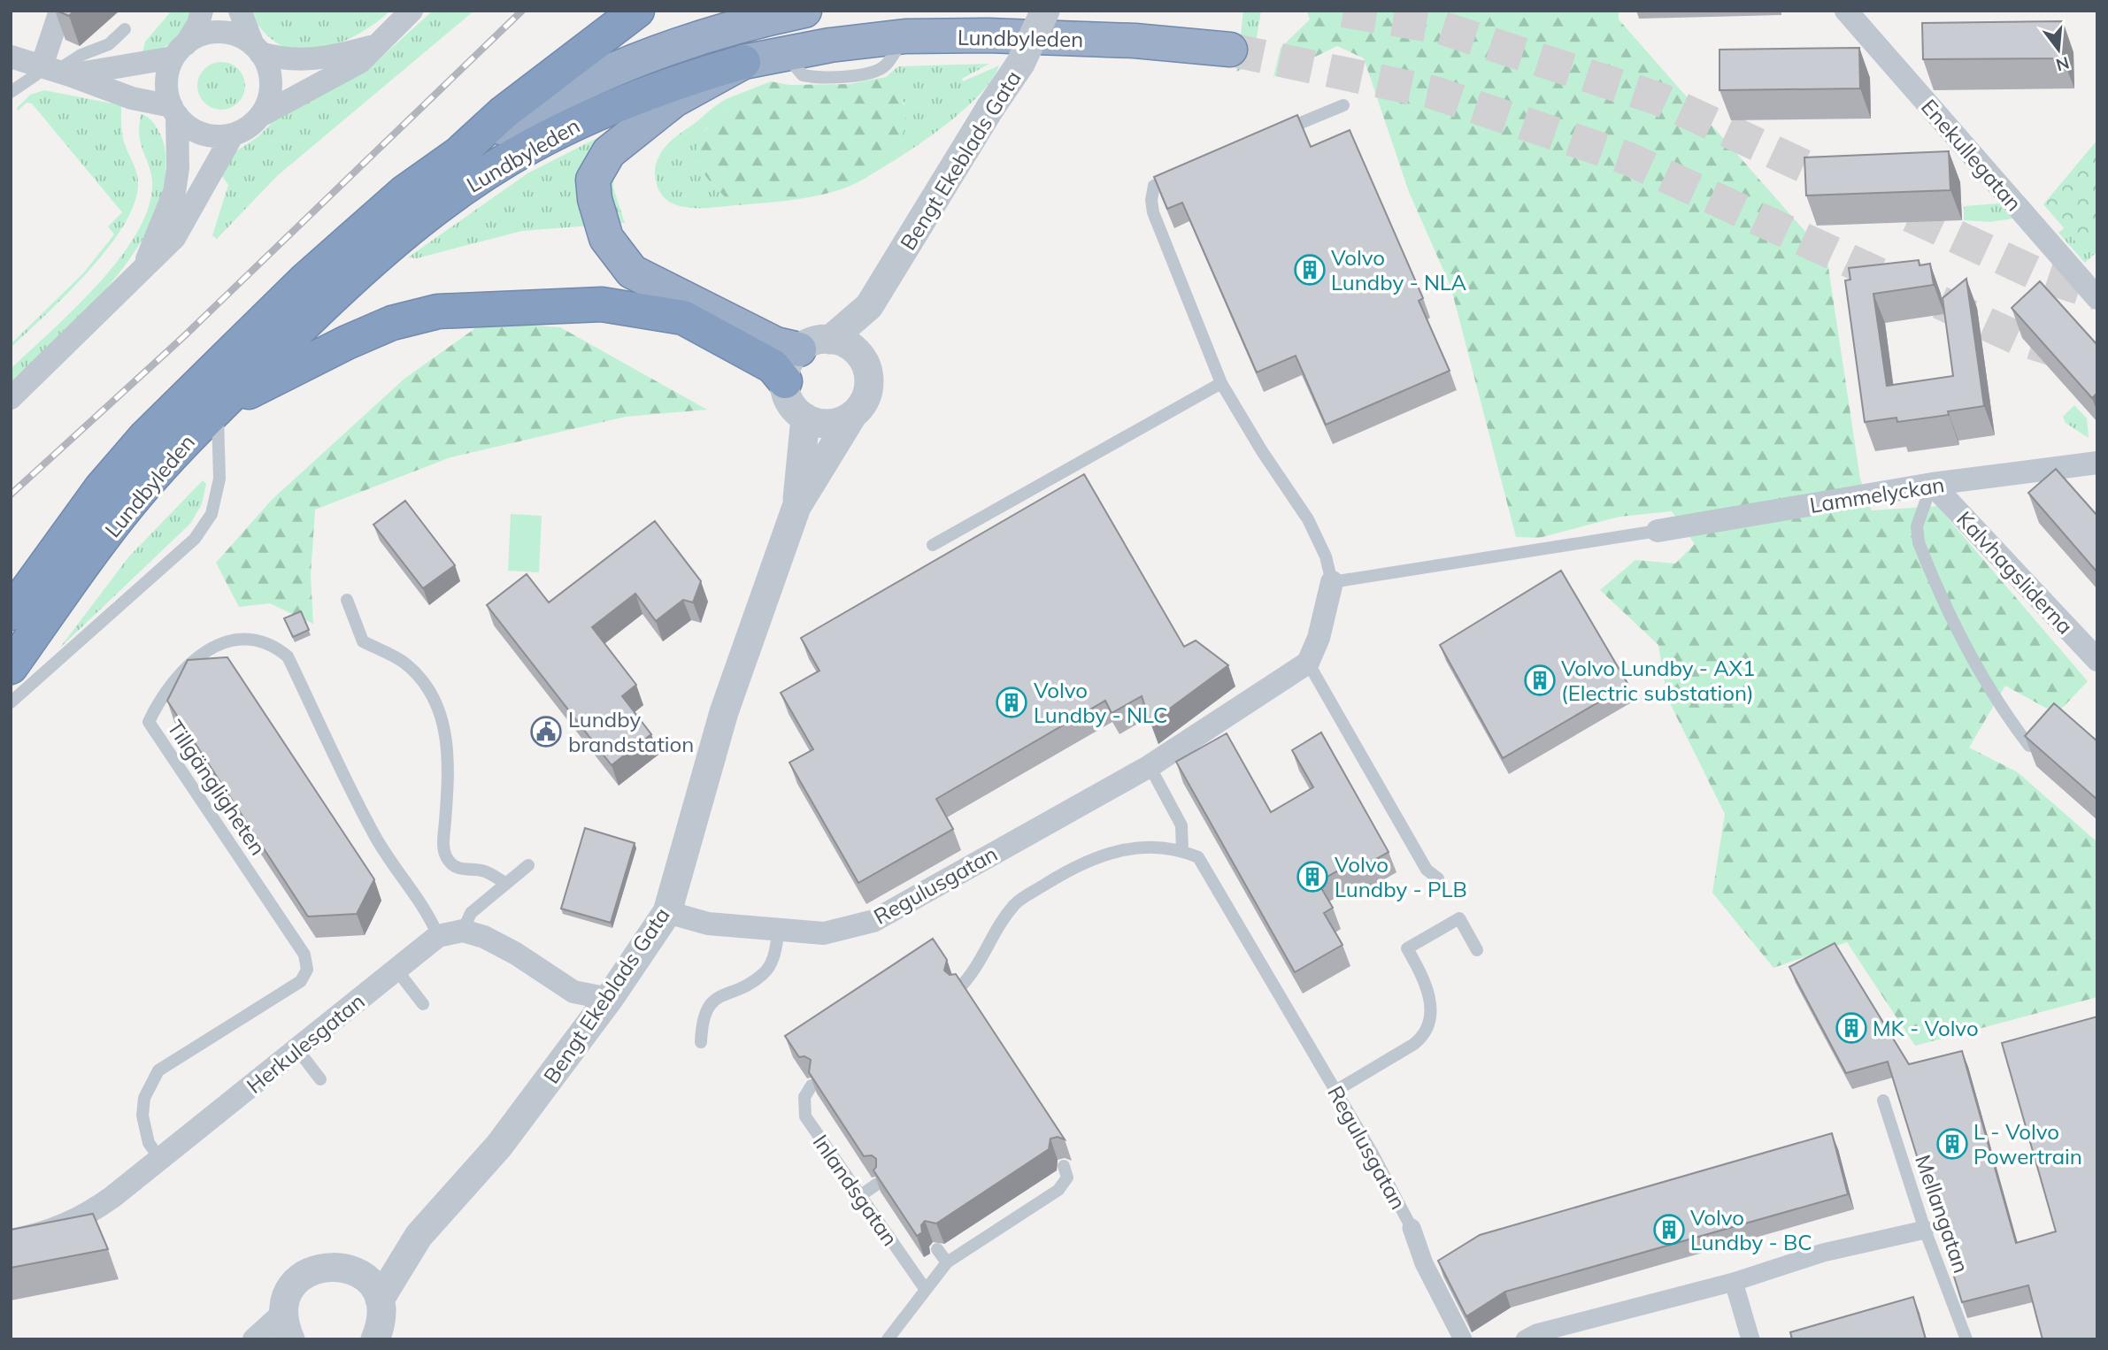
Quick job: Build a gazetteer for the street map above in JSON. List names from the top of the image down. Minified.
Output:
{"streets":{"highway":["Lundbyleden"],"street":["Enekullegatan","Bengt Ekeblads Gata","Lammelyckan","Kalvhagsliderna","Regulusgatan","Herkulesgatan"],"lane":["Tillgängligheten","Inlandsgatan","Mellangatan"]},"crossings":[["Bengt Ekeblads Gata","Regulusgatan"],["Lammelyckan","Kalvhagsliderna"],["Tillgängligheten","Herkulesgatan"]],"places":{"building":["Volvo Lundby - NLA","Volvo Lundby - AX1 (Electric substation)","Volvo Lundby - NLC","Volvo Lundby - PLB","MK - Volvo","L - Volvo Powertrain","Volvo Lundby - BC"],"public building":["Lundby brandstation"]},"north":"bottom"}
